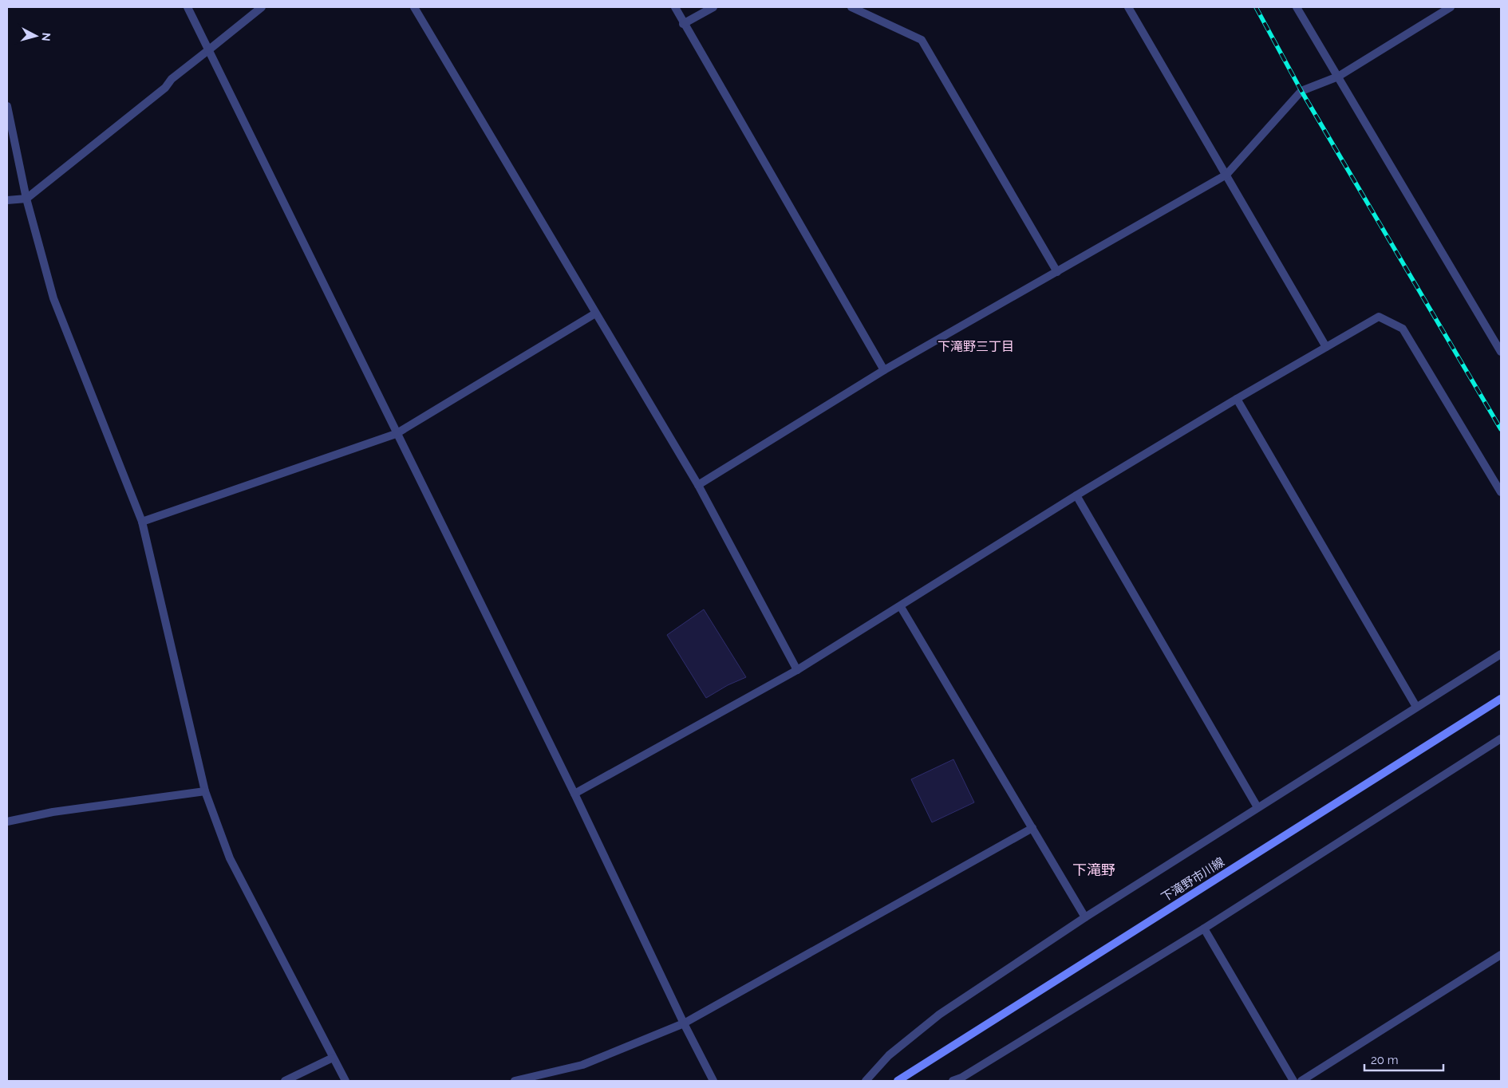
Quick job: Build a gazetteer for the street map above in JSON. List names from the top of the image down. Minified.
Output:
{"streets":{"main road":["下滝野市川線"]},"districts":["下滝野三丁目","下滝野"],"scale_bar":"20 m","north":"right"}
